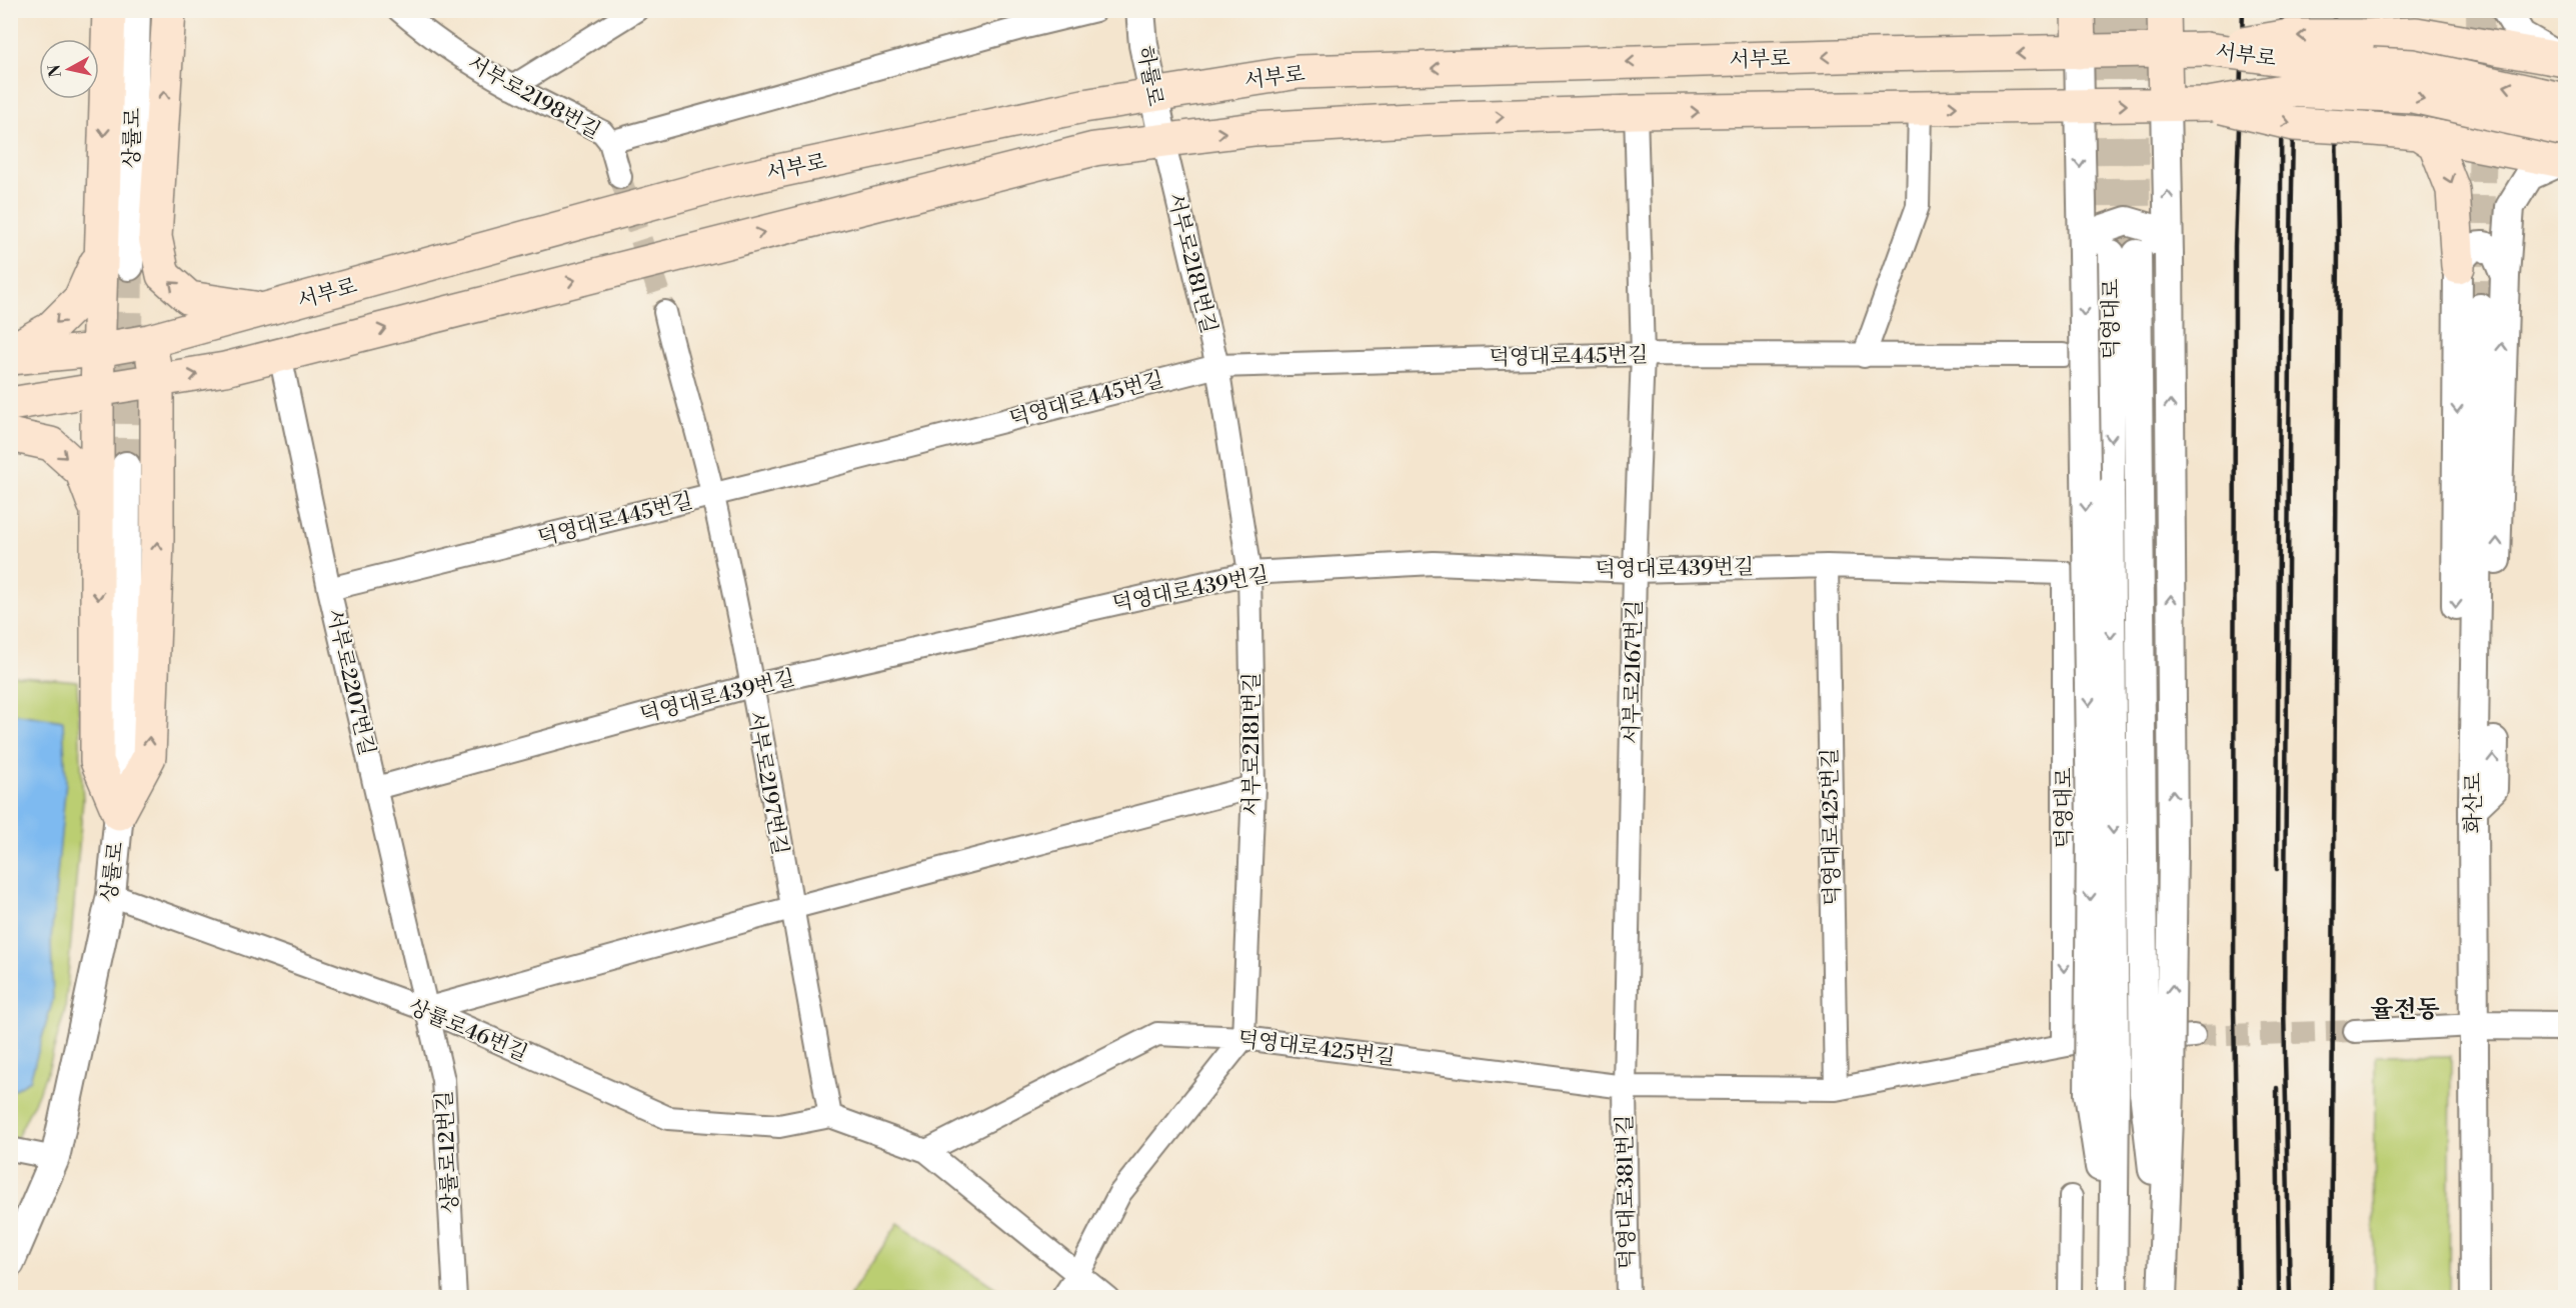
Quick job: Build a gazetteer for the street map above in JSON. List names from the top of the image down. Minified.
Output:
{"streets":{"main road":["서부로"],"street":["하률로","서부로2198번길","상률로","서부로2181번길","덕영대로","덕영대로445번길","덕영대로439번길","서부로2167번길","서부로2207번길","서부로2197번길","화산로","덕영대로425번길","상률로46번길","상률로12번길","덕영대로381번길"]},"crossings":[["서부로","하률로"],["서부로","서부로2181번길"],["서부로","서부로2167번길"],["서부로","서부로2207번길"],["하률로","서부로2181번길"],["상률로","상률로46번길"],["서부로2181번길","덕영대로445번길"],["서부로2181번길","덕영대로439번길"],["서부로2181번길","덕영대로425번길"],["덕영대로","덕영대로439번길"],["덕영대로","덕영대로425번길"],["덕영대로445번길","서부로2167번길"],["덕영대로445번길","서부로2207번길"],["덕영대로445번길","서부로2197번길"],["덕영대로439번길","서부로2167번길"],["덕영대로439번길","서부로2207번길"],["덕영대로439번길","서부로2197번길"],["덕영대로439번길","덕영대로425번길"],["서부로2167번길","덕영대로425번길"],["서부로2167번길","덕영대로381번길"],["서부로2207번길","상률로46번길"],["서부로2207번길","상률로12번길"],["서부로2197번길","상률로46번길"],["덕영대로425번길","덕영대로381번길"],["상률로46번길","상률로12번길"]],"districts":["율전동"],"north":"left"}
